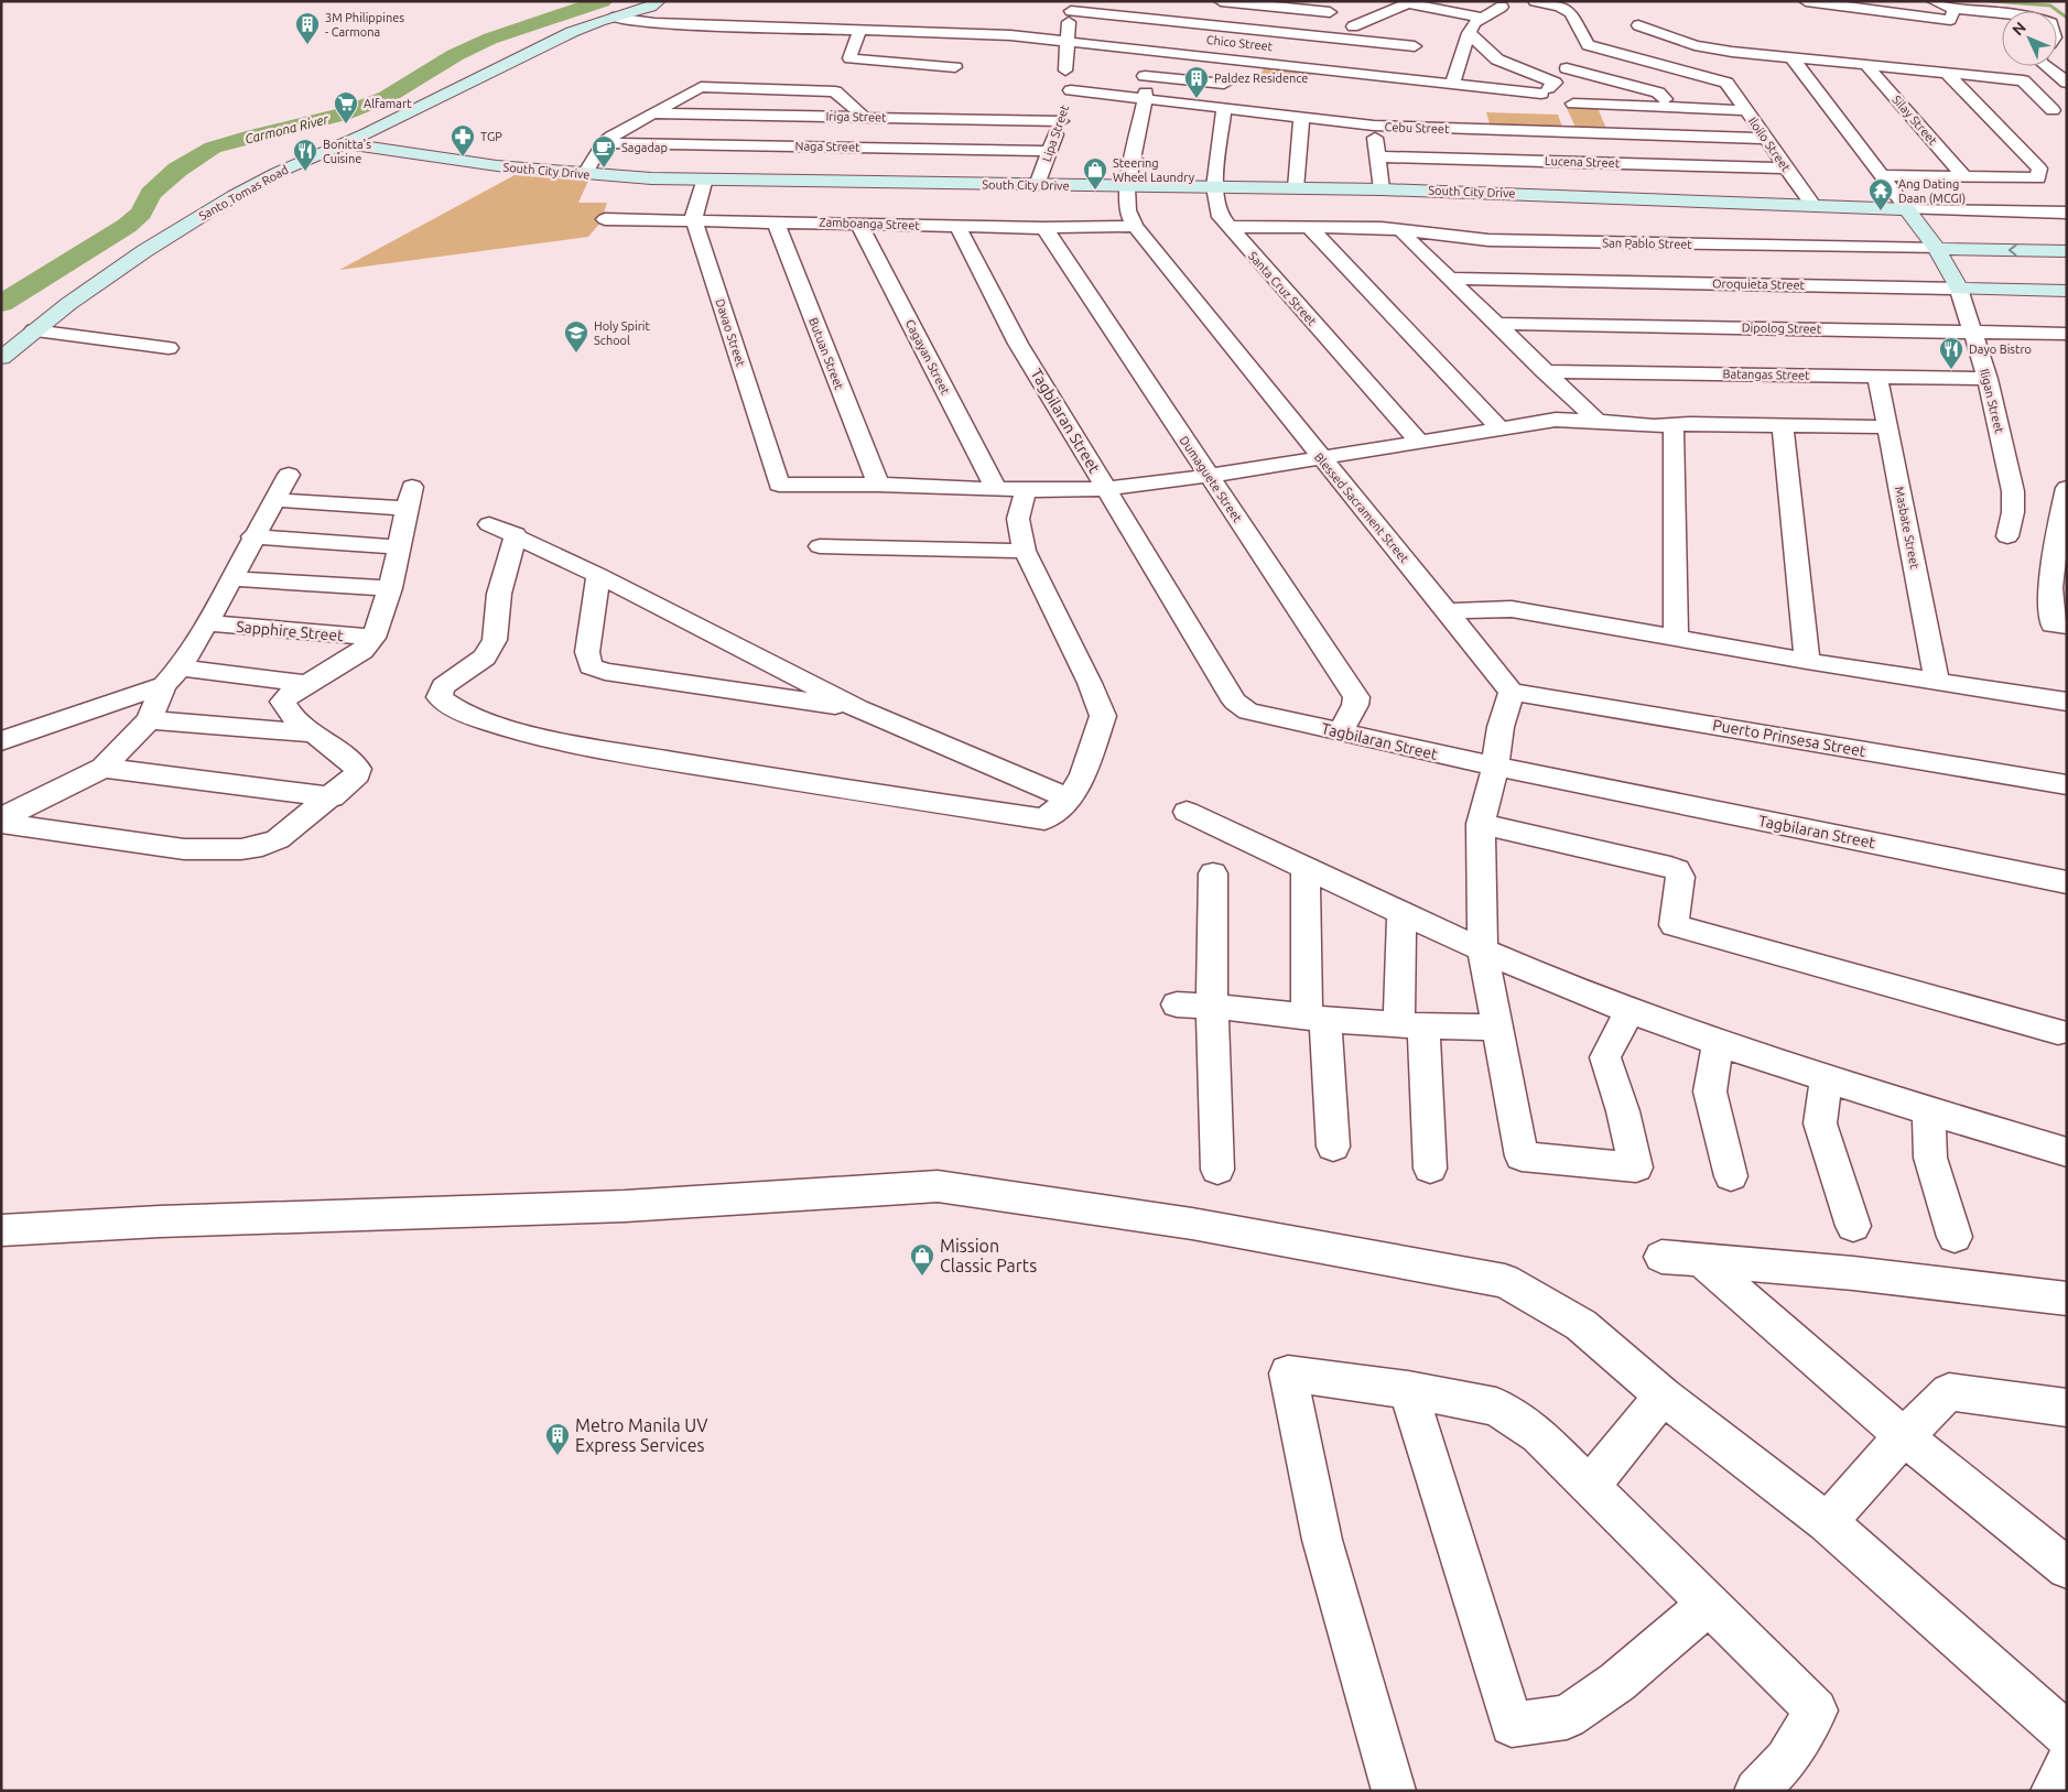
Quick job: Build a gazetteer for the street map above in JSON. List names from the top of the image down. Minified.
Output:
{"streets":{"street":["Iriga Street","Silay Street","Cebu Street","Lipa Street","Iloilo Street","Naga Street","Lucena Street","South City Drive","Santo Tomas Road","Zamboanga Street","San Pablo Street","Oroquieta Street","Santa Cruz Street","Dipolog Street","Davao Street","Butuan Street","Cagayan Street","Batangas Street","Iligan Street","Tagbilaran Street","Dumaguete Street","Blessed Sacrament Street","Masbate Street","Sapphire Street","Puerto Prinsesa Street"]},"crossings":[["Iriga Street","Cebu Street"],["Iriga Street","Lipa Street"],["Cebu Street","Lipa Street"],["Cebu Street","Iloilo Street"],["Cebu Street","Santa Cruz Street"],["Cebu Street","Blessed Sacrament Street"],["Lipa Street","Naga Street"],["Lipa Street","South City Drive"],["Iloilo Street","Lucena Street"],["Iloilo Street","South City Drive"],["South City Drive","Santo Tomas Road"],["South City Drive","Santa Cruz Street"],["South City Drive","Davao Street"],["South City Drive","Iligan Street"],["South City Drive","Blessed Sacrament Street"],["Zamboanga Street","Davao Street"],["Zamboanga Street","Butuan Street"],["Zamboanga Street","Cagayan Street"],["Zamboanga Street","Tagbilaran Street"],["Zamboanga Street","Dumaguete Street"],["Zamboanga Street","Blessed Sacrament Street"],["San Pablo Street","Santa Cruz Street"],["San Pablo Street","Iligan Street"],["Oroquieta Street","Iligan Street"],["Dipolog Street","Iligan Street"],["Davao Street","Butuan Street"],["Batangas Street","Iligan Street"],["Batangas Street","Masbate Street"],["Tagbilaran Street","Dumaguete Street"],["Blessed Sacrament Street","Puerto Prinsesa Street"]],"water":["Carmona River"],"places":{"building":["3M Philippines - Carmona","Paldez Residence","Metro Manila UV Express Services"],"supermarket":["Alfamart"],"pharmacy":["TGP"],"cafe":["Sagadap"],"restaurant":["Bonitta's Cuisine","Dayo Bistro"],"shop":["Steering Wheel Laundry","Mission Classic Parts"],"temple":["Ang Dating Daan (MCGI)"],"school or university":["Holy Spirit School"]},"north":"top left"}
